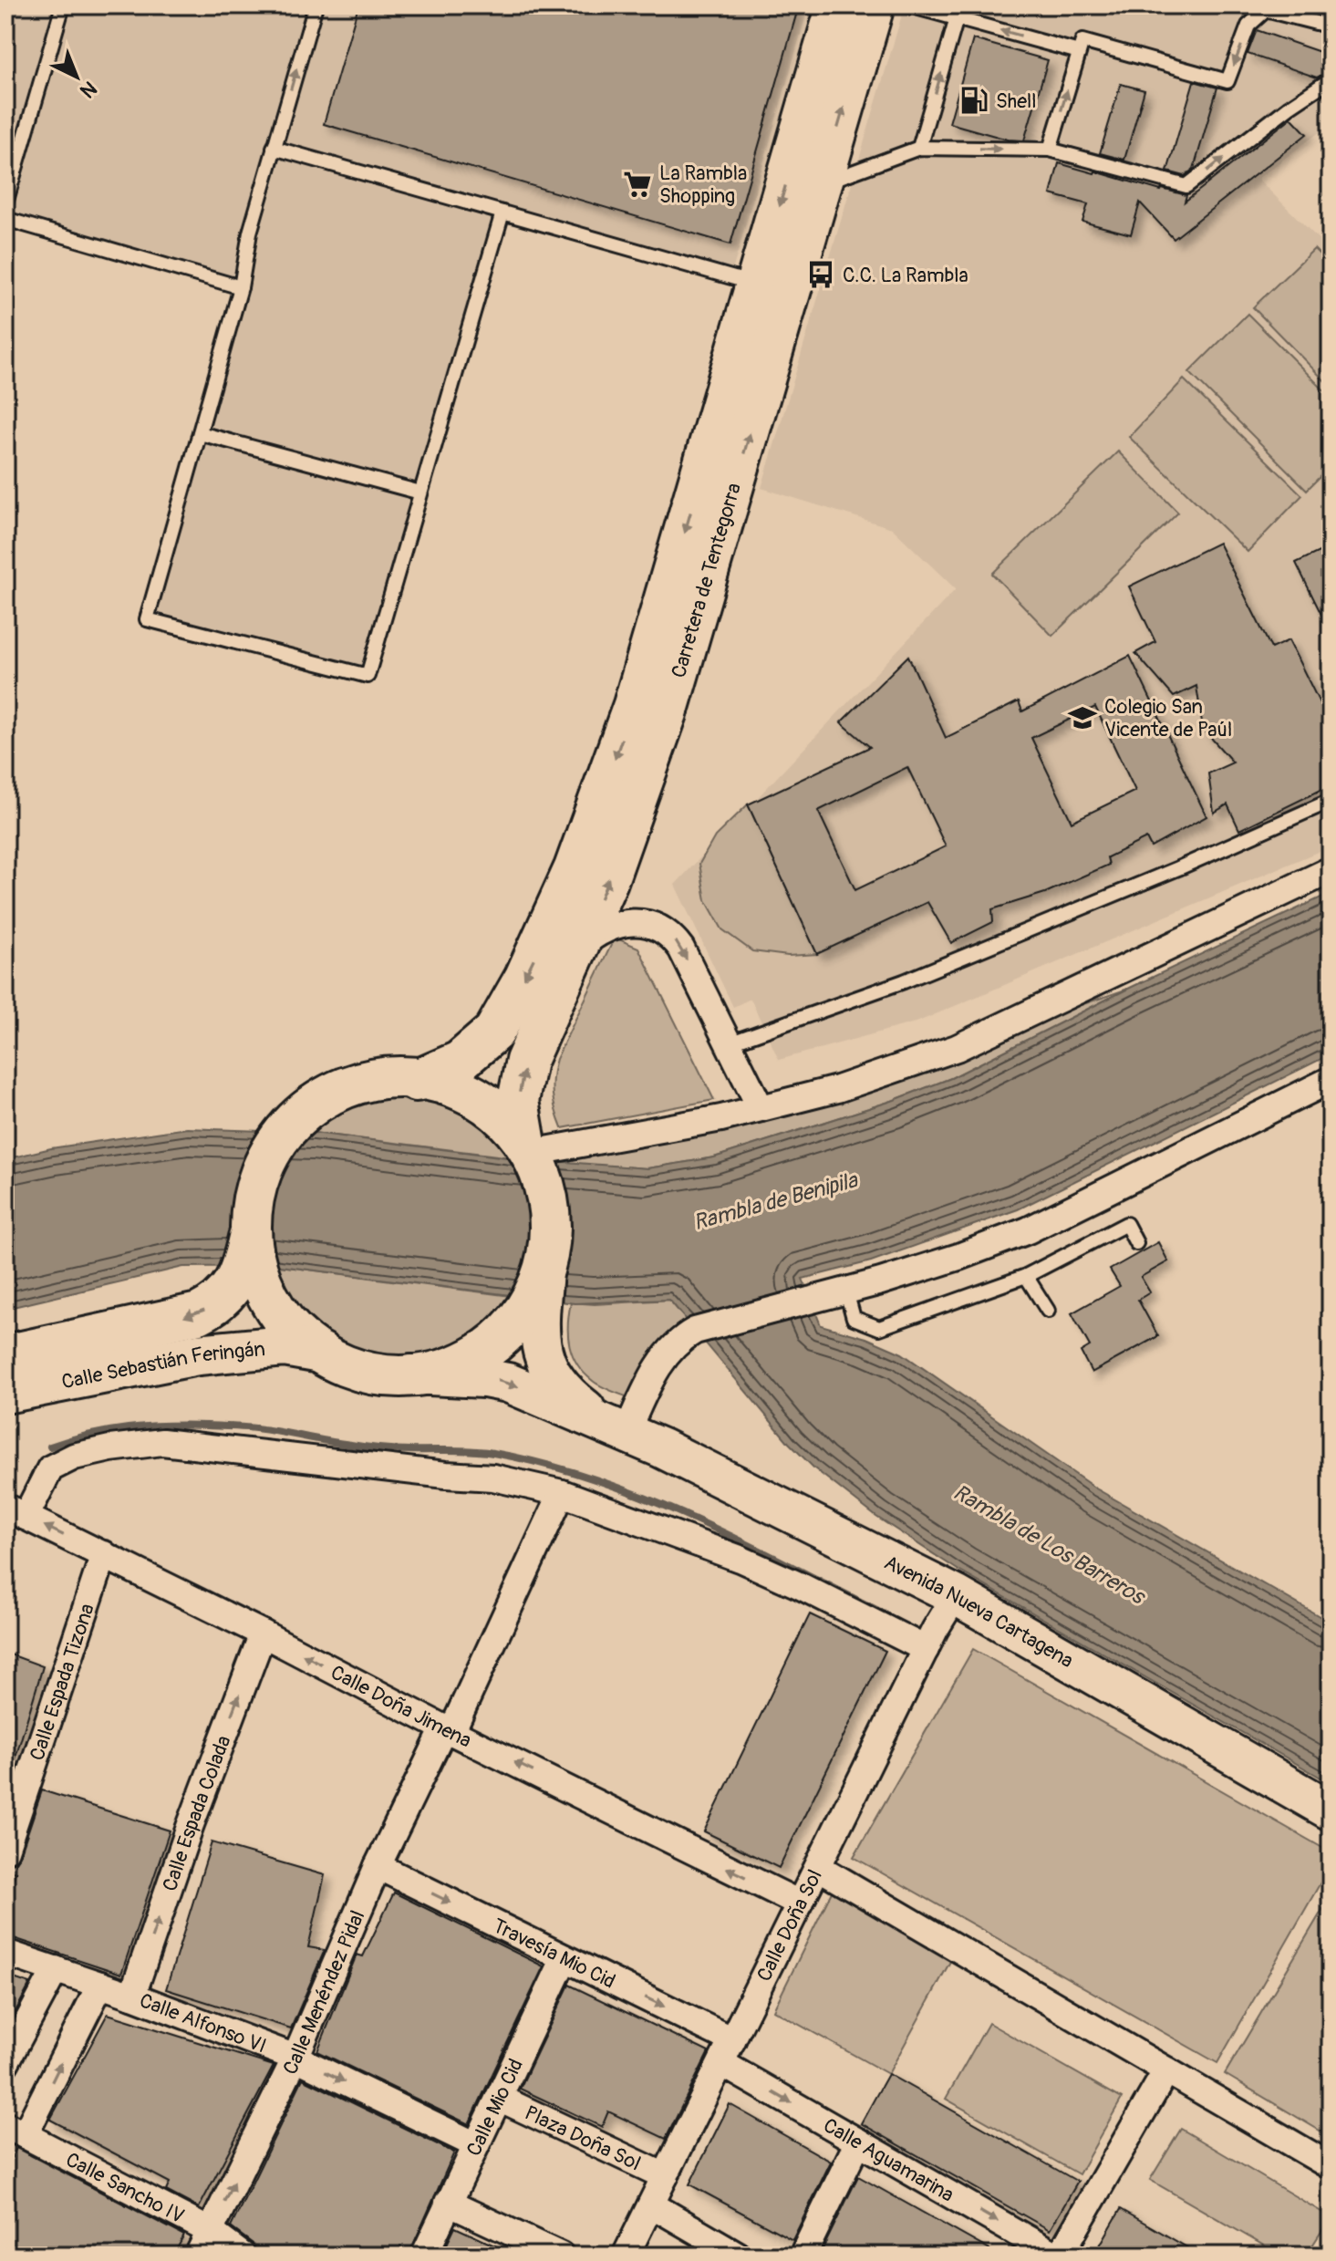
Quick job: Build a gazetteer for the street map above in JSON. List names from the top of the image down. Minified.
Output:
{"streets":{"main road":["Carretera de Tentegorra","Calle Sebastián Feringán","Avenida Nueva Cartagena"],"street":["Calle Espada Tizona","Calle Doña Jimena","Calle Espada Colada","Calle Doña Sol","Travesía Mio Cid","Calle Menéndez Pidal","Calle Alfonso VI","Calle Mio Cid","Plaza Doña Sol","Calle Aguamarina","Calle Sancho IV"]},"crossings":[["Avenida Nueva Cartagena","Calle Doña Sol"],["Calle Espada Tizona","Calle Doña Jimena"],["Calle Doña Jimena","Calle Espada Colada"],["Calle Doña Jimena","Calle Doña Sol"],["Calle Doña Jimena","Calle Menéndez Pidal"],["Calle Espada Colada","Calle Alfonso VI"],["Calle Doña Sol","Travesía Mio Cid"],["Calle Doña Sol","Plaza Doña Sol"],["Calle Doña Sol","Calle Aguamarina"],["Travesía Mio Cid","Calle Menéndez Pidal"],["Travesía Mio Cid","Calle Mio Cid"],["Travesía Mio Cid","Calle Aguamarina"],["Calle Menéndez Pidal","Calle Alfonso VI"],["Calle Menéndez Pidal","Calle Sancho IV"],["Calle Alfonso VI","Calle Mio Cid"],["Calle Mio Cid","Plaza Doña Sol"]],"one_way":["Calle Doña Jimena","Calle Espada Colada","Travesía Mio Cid","Calle Alfonso VI"],"water":["Rambla de Benipila","Rambla de Los Barreros"],"places":{"fuel station":["Shell"],"supermarket":["La Rambla Shopping"],"bus stop":["C.C. La Rambla"],"school or university":["Colegio San Vicente de Paúl"]},"north":"bottom right"}
